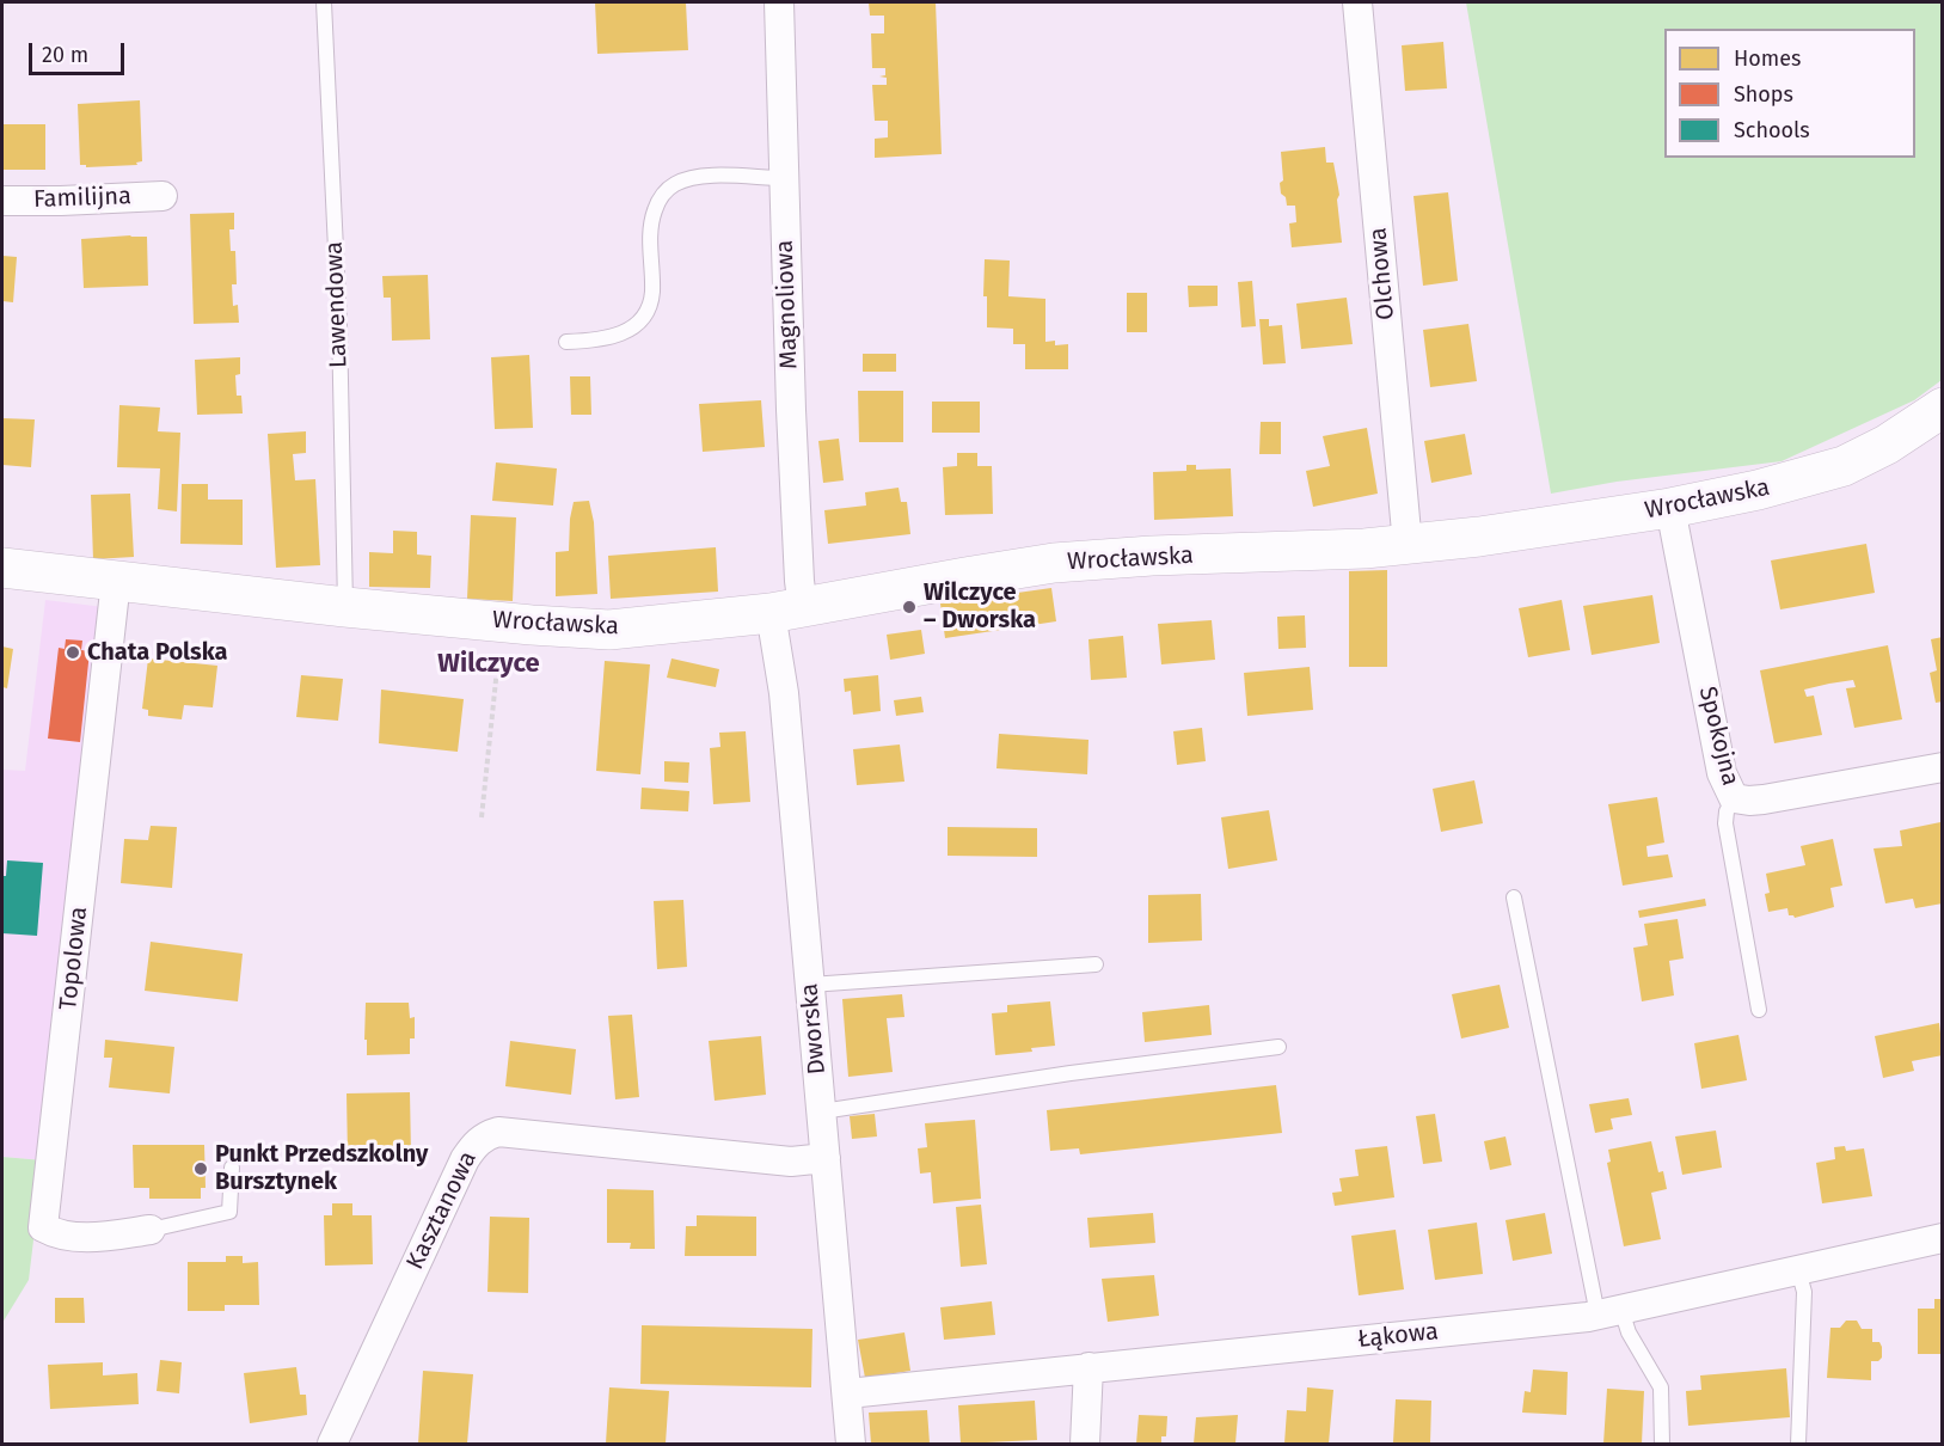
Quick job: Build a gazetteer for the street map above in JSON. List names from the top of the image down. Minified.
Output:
{"streets":{"street":["Familijna","Olchowa","Magnoliowa","Wrocławska","Spokojna","Topolowa","Dworska","Kasztanowa","Łąkowa"],"lane":["Lawendowa"]},"crossings":[["Olchowa","Wrocławska"],["Lawendowa","Wrocławska"],["Magnoliowa","Wrocławska"],["Magnoliowa","Dworska"],["Wrocławska","Spokojna"],["Wrocławska","Topolowa"],["Wrocławska","Dworska"],["Dworska","Kasztanowa"],["Dworska","Łąkowa"]],"districts":["Wilczyce"],"places":["Wilczyce – Dworska","Chata Polska","Punkt Przedszkolny Bursztynek"],"legend":["Homes","Shops","Schools"],"scale_bar":"20 m"}
